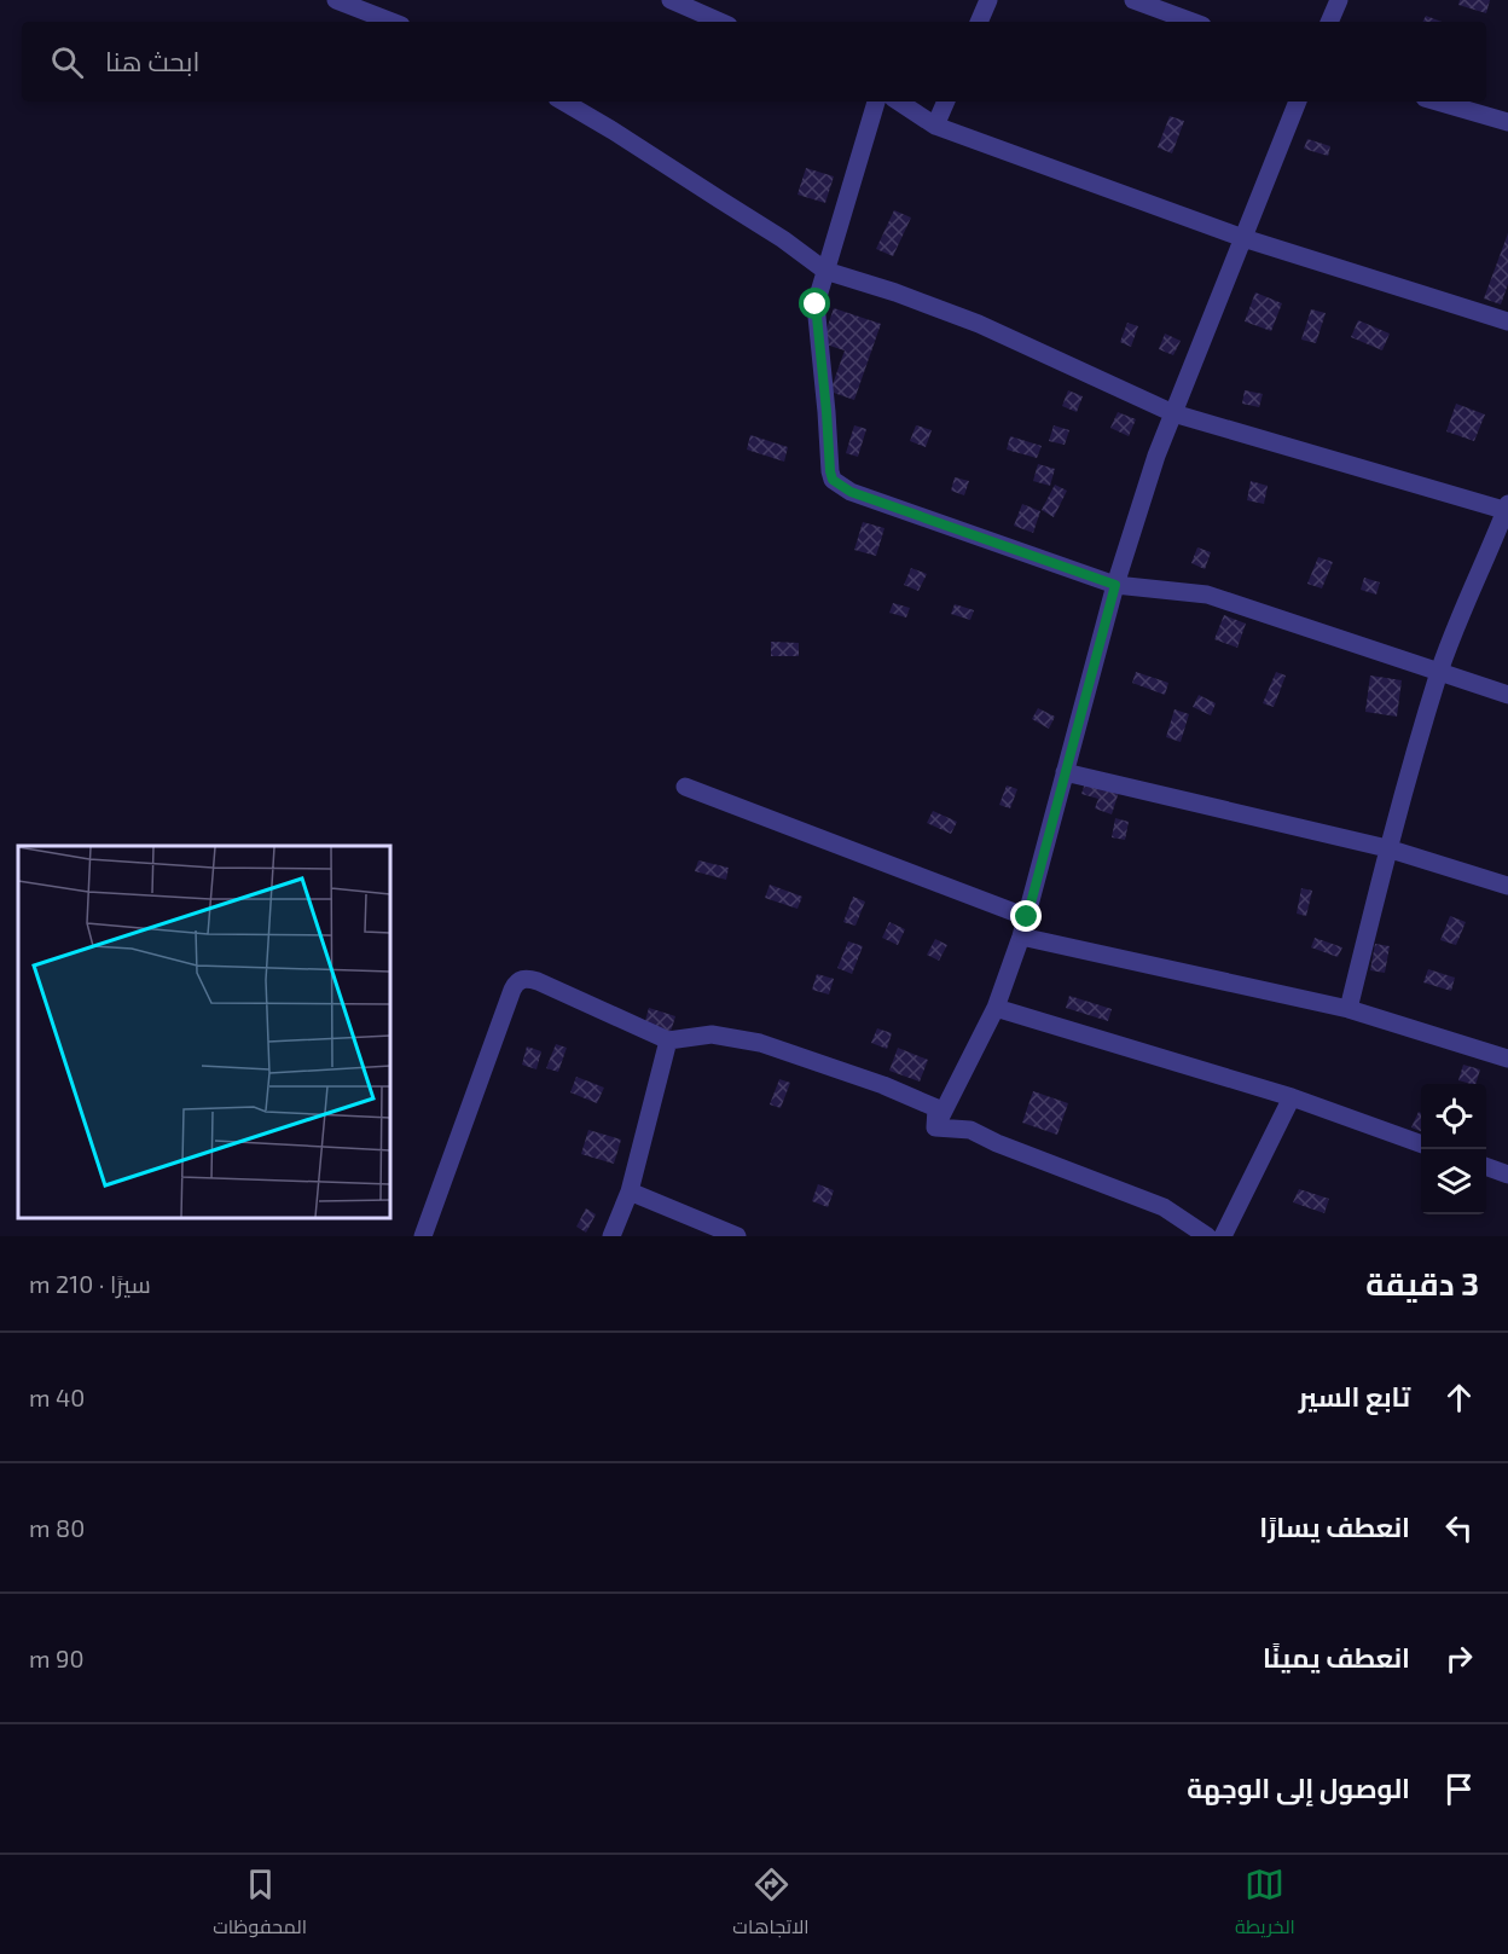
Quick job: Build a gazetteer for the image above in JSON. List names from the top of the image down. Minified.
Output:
{"page":{"search":"ابحث هنا","heading":["3 دقيقة","سيرًا · 210 m"],"list":[["تابع السير","40 m"],["انعطف يسارًا","80 m"],["انعطف يمينًا","90 m"],"الوصول إلى الوجهة"],"nav":["الخريطة","الاتجاهات","المحفوظات"]}}
